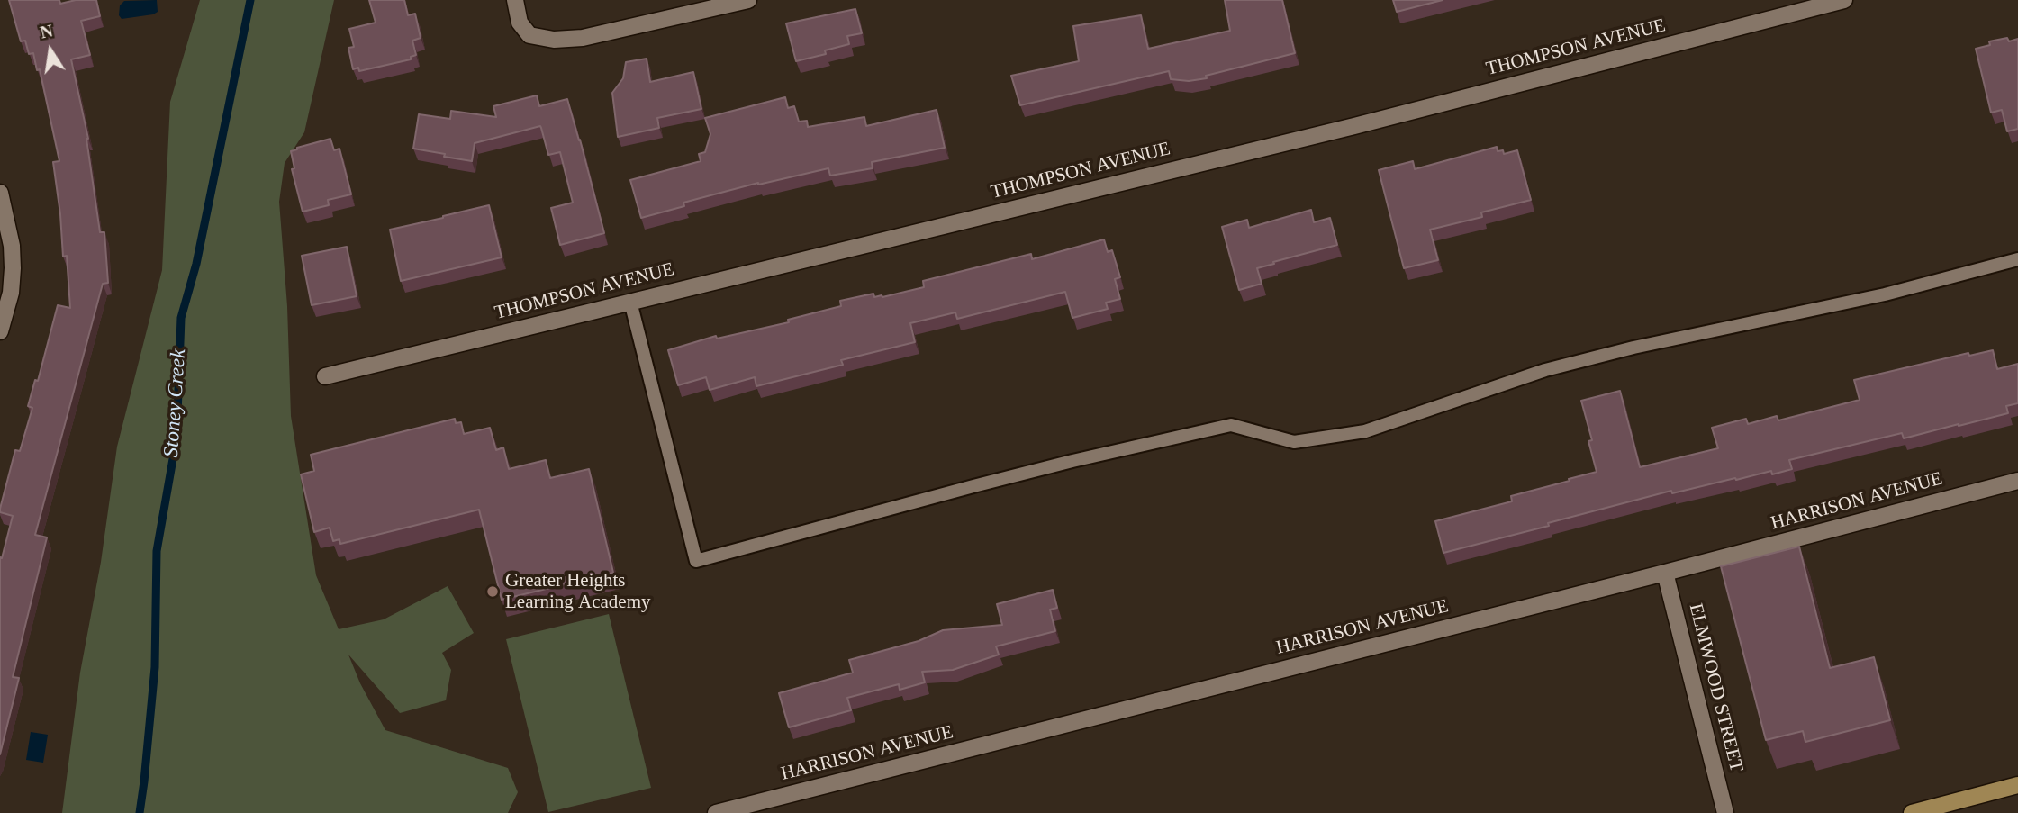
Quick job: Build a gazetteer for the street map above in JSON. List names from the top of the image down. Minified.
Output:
{"streets":{"street":["THOMPSON AVENUE","HARRISON AVENUE","ELMWOOD STREET"]},"crossings":[["HARRISON AVENUE","ELMWOOD STREET"]],"water":["Stoney Creek"],"places":["Greater Heights Learning Academy"],"north":"top"}
